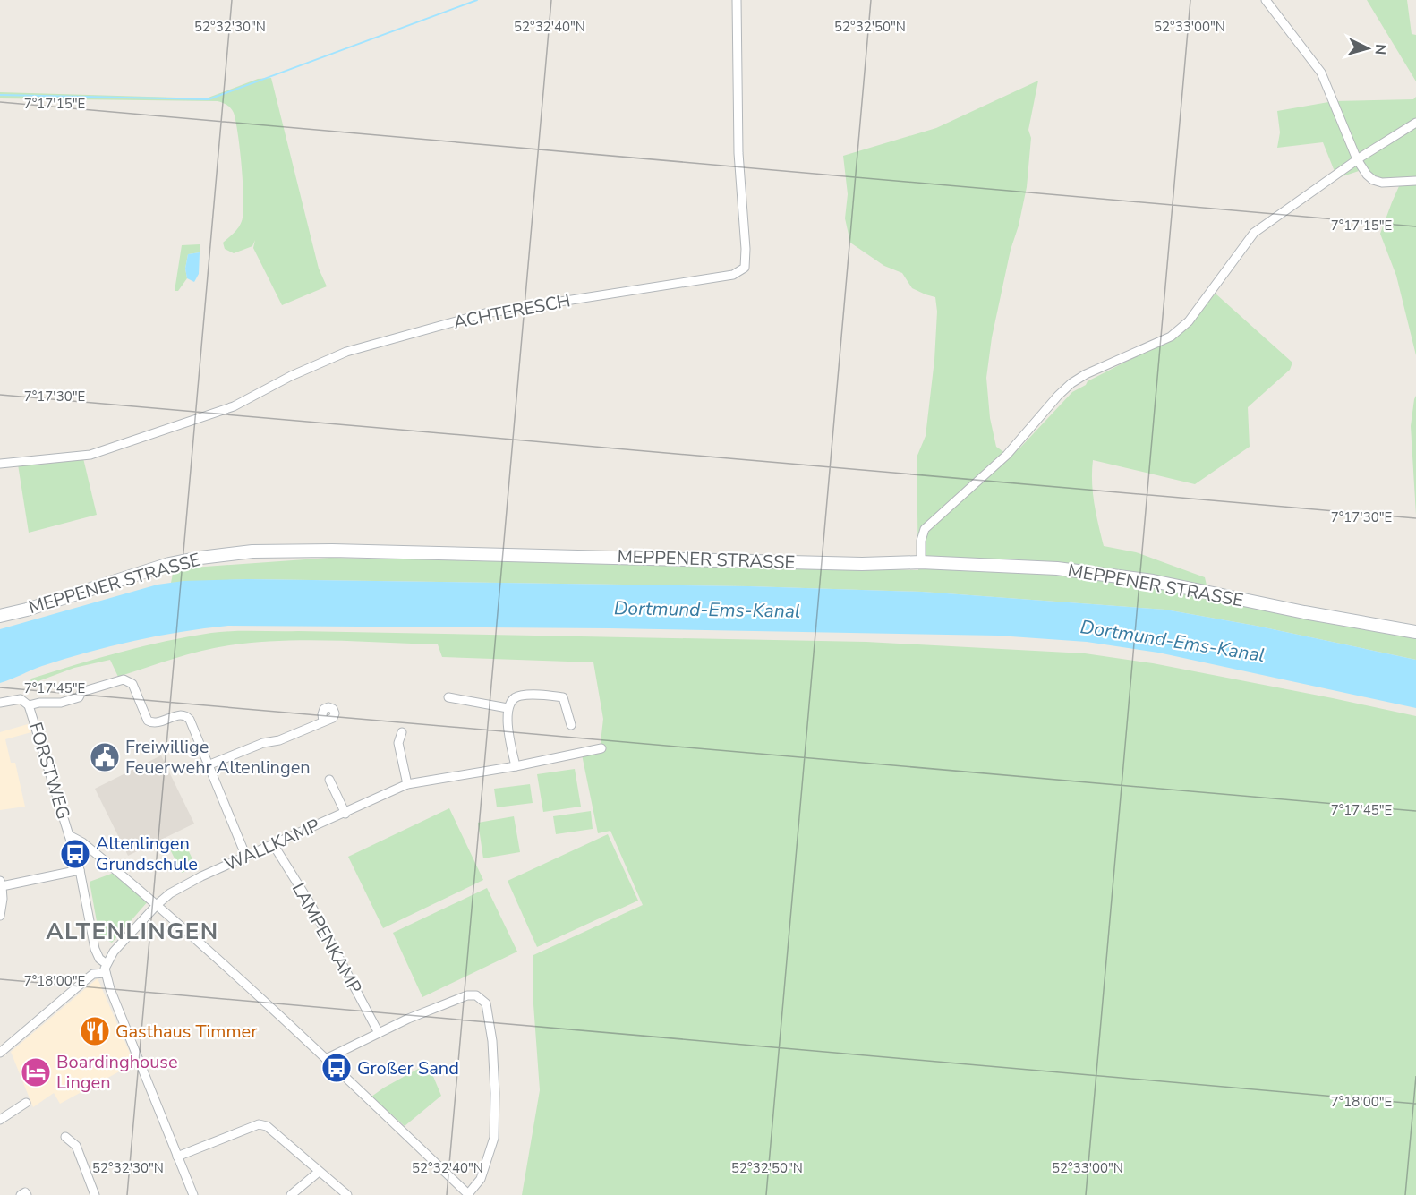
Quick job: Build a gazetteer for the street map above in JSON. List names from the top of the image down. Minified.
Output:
{"streets":{"main road":["MEPPENER STRASSE"],"street":["ACHTERESCH","FORSTWEG","WALLKAMP","LAMPENKAMP"]},"crossings":[["FORSTWEG","WALLKAMP"],["WALLKAMP","LAMPENKAMP"]],"districts":["ALTENLINGEN"],"water":["Dortmund-Ems-Kanal"],"places":{"public building":["Freiwillige Feuerwehr Altenlingen"],"bus stop":["Altenlingen Grundschule","Großer Sand"],"restaurant":["Gasthaus Timmer"],"hotel":["Boardinghouse Lingen"]},"north":"right","coordinates":["52°32'30\"N","52°32'40\"N","52°32'50\"N","52°33'00\"N","7°17'15\"E","7°17'30\"E","7°17'45\"E","7°18'00\"E"]}
